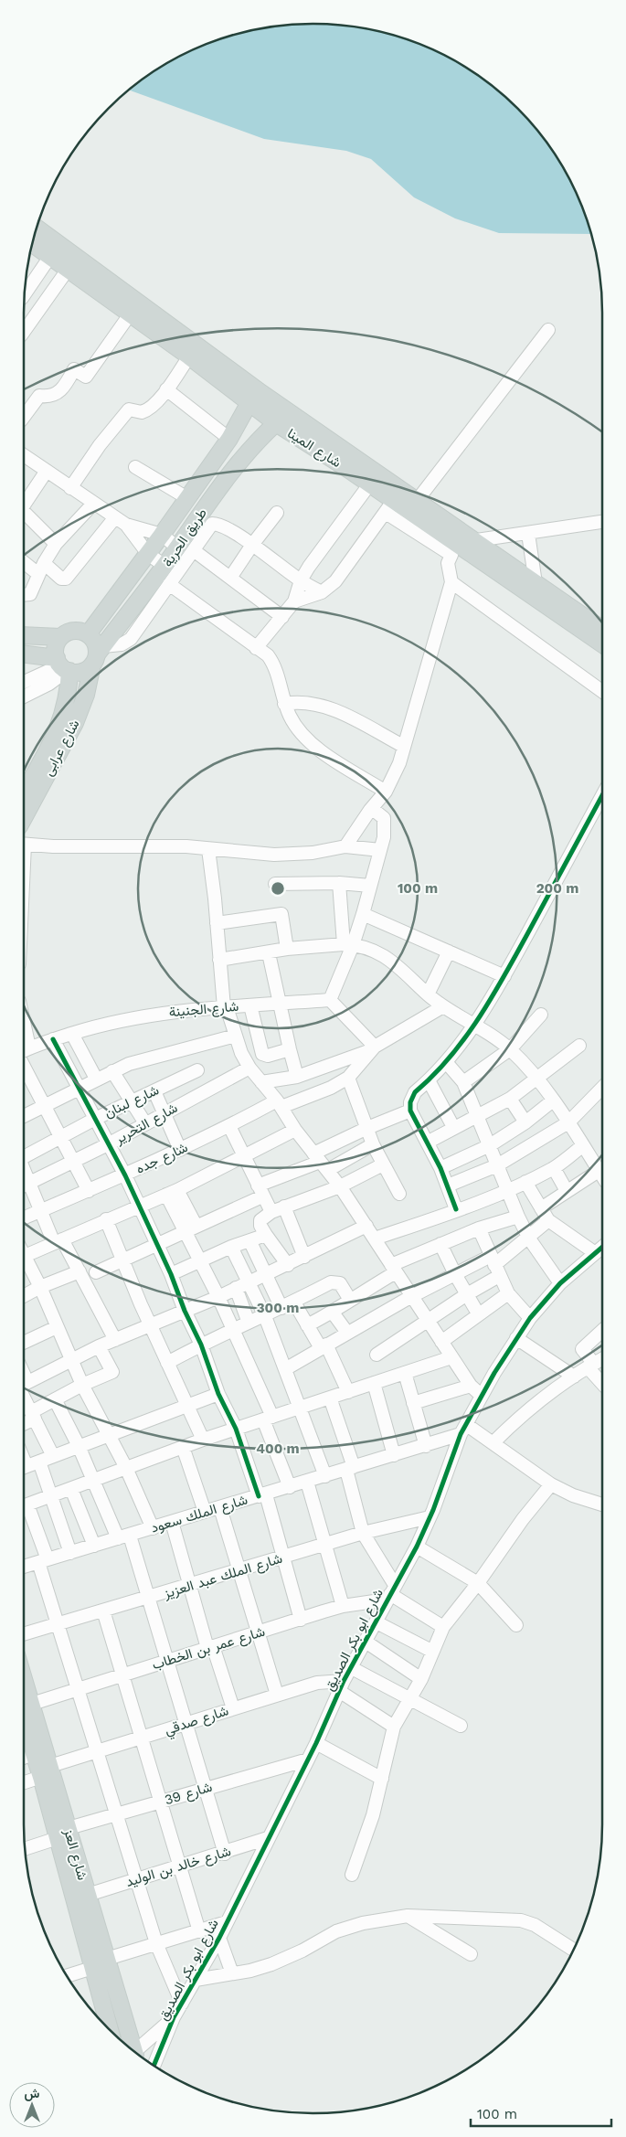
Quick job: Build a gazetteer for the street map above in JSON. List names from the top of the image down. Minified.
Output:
{"streets":{"main road":["شارع المينا","طريق الحرية","شارع عرابى","شارع العز"],"street":["شارع الجنينة","شارع لبنان","شارع التحرير","شارع جده","شارع الملك سعود","شارع الملك عبد العزيز","شارع ابو بكر الصديق","شارع عمر بن الخطاب","شارع صدقي","شارع 39","شارع خالد بن الوليد"]},"crossings":[["شارع المينا","طريق الحرية"],["طريق الحرية","شارع عرابى"],["شارع الملك سعود","شارع ابو بكر الصديق"],["شارع الملك عبد العزيز","شارع ابو بكر الصديق"],["شارع ابو بكر الصديق","شارع عمر بن الخطاب"],["شارع ابو بكر الصديق","شارع صدقي"],["شارع ابو بكر الصديق","شارع 39"],["شارع ابو بكر الصديق","شارع خالد بن الوليد"],["شارع صدقي","شارع العز"],["شارع 39","شارع العز"],["شارع العز","شارع خالد بن الوليد"]],"scale_bar":"100 m","north":"top","rings":["100 m","200 m","300 m","400 m"]}
